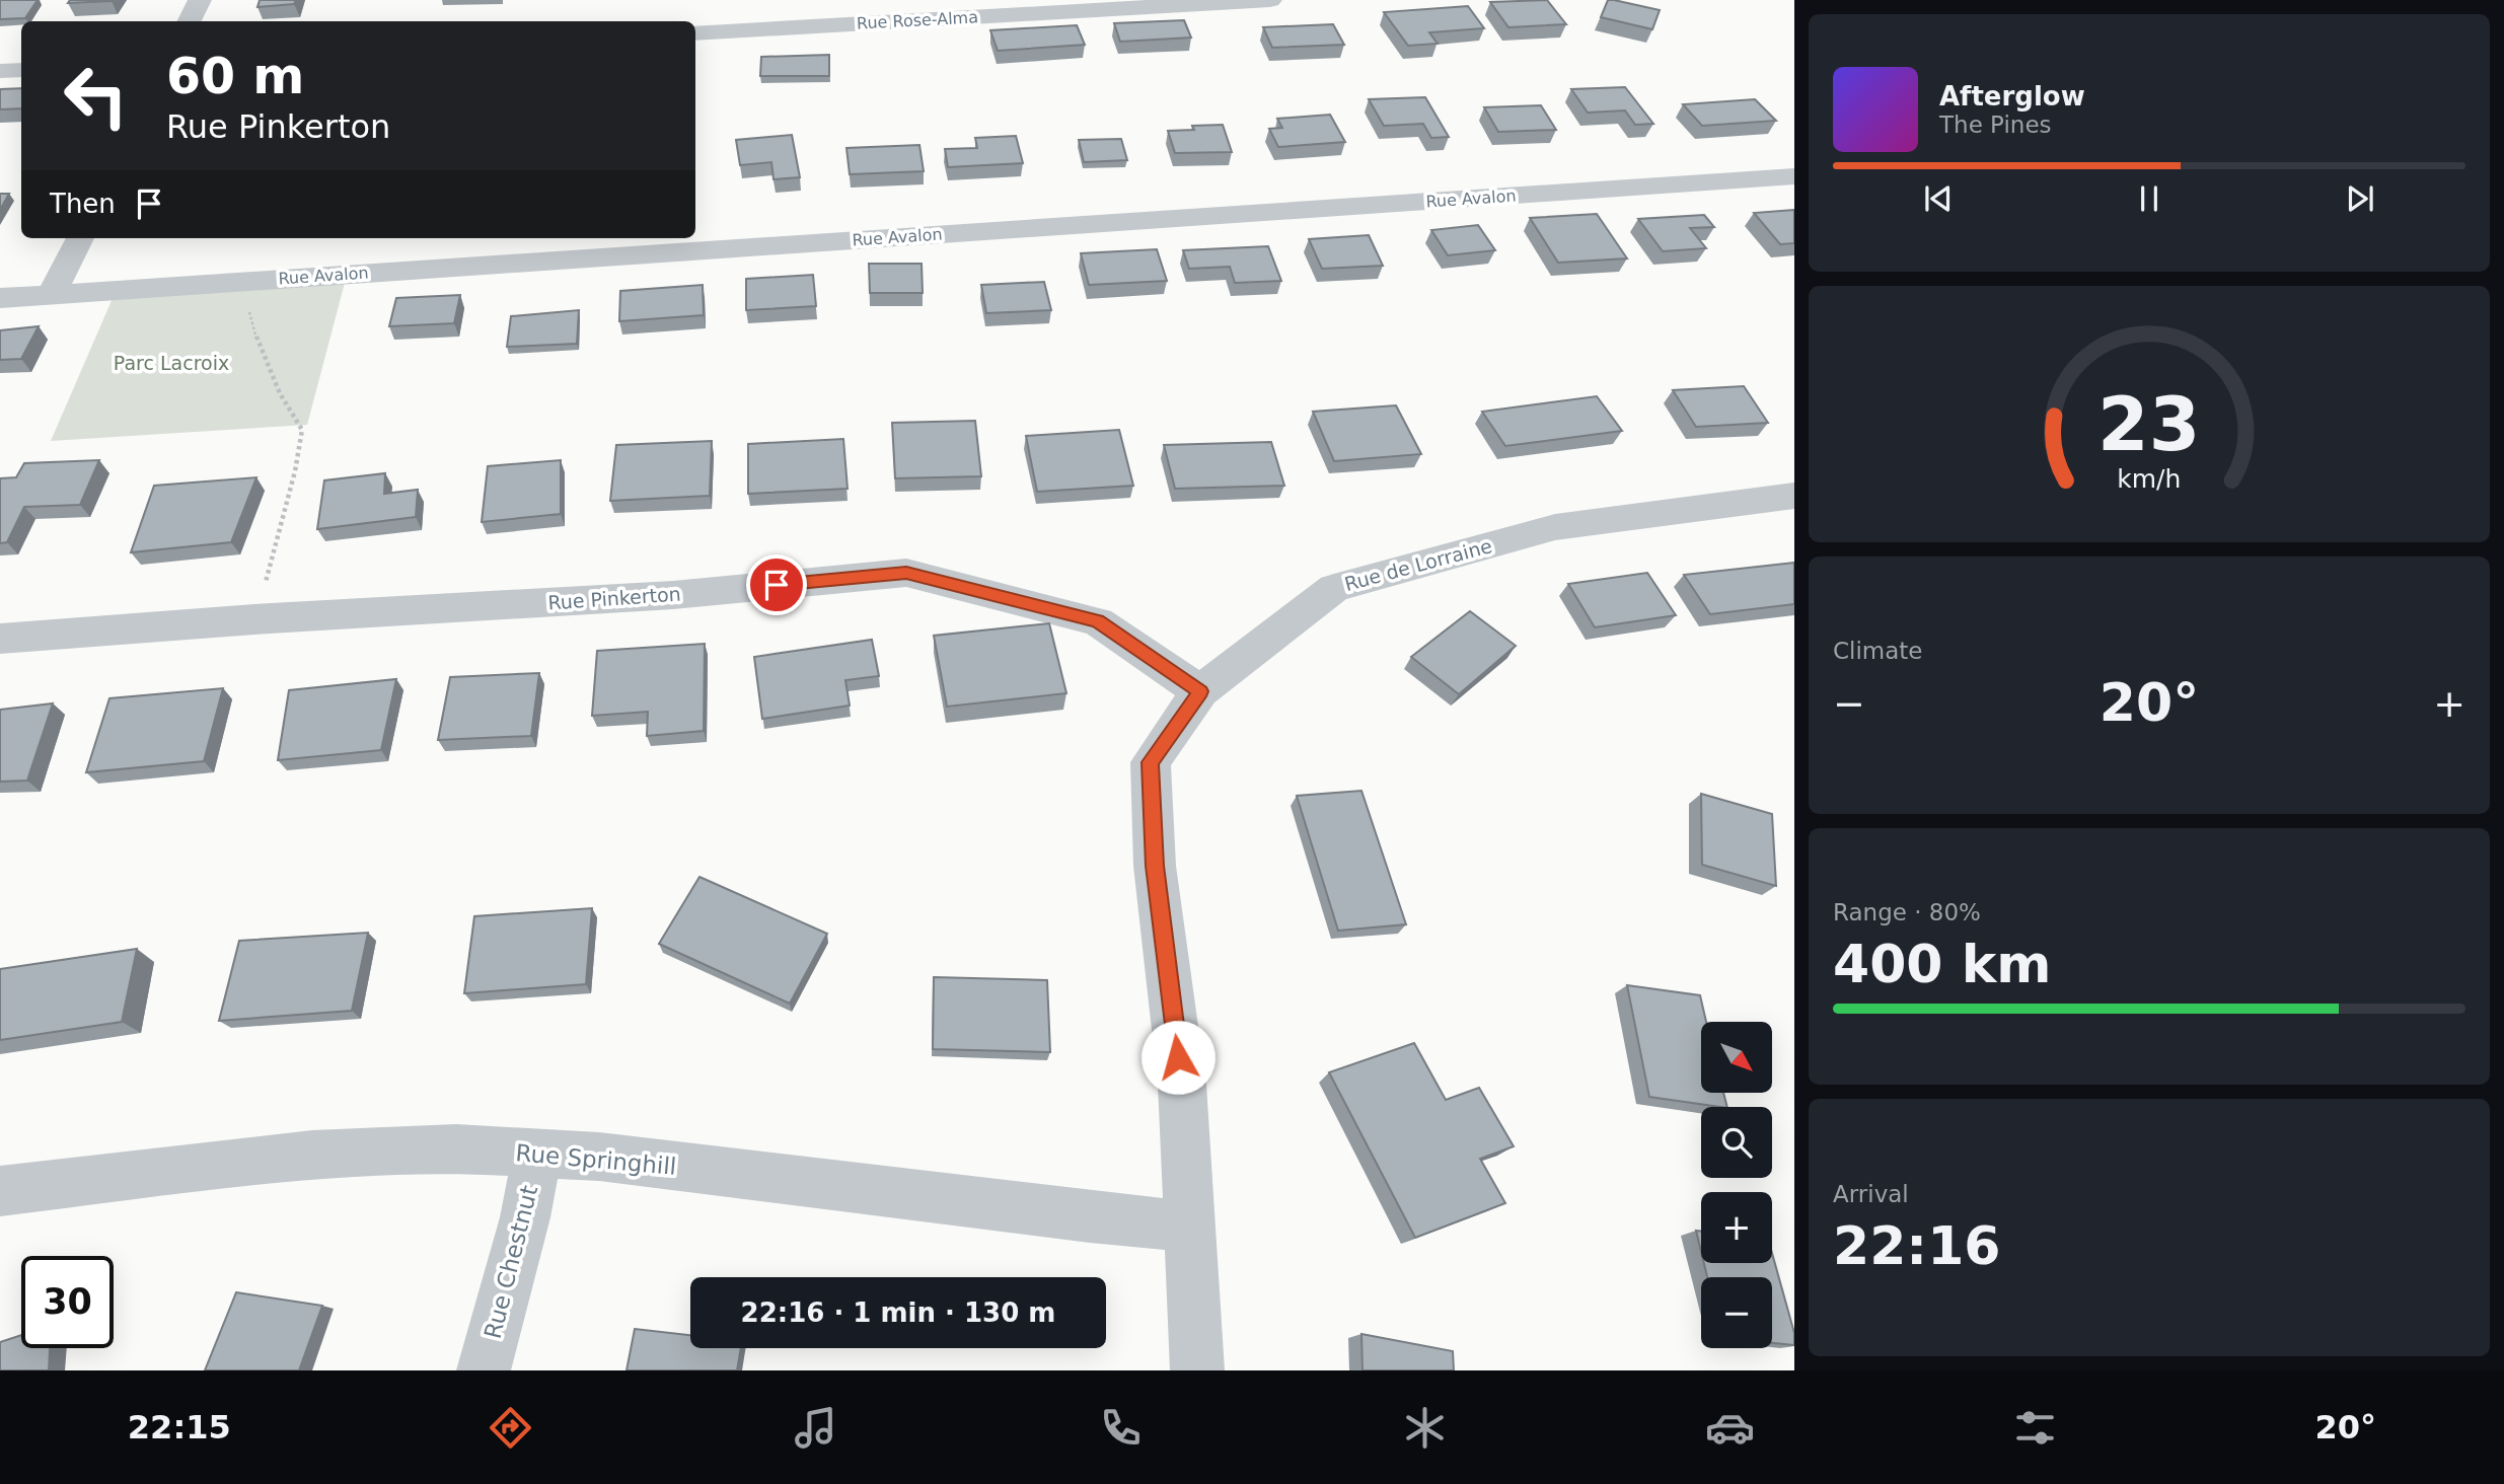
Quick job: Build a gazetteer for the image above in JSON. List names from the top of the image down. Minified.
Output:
{"streets":{"street":["Rue Rose-Alma","Rue Avalon","Rue de Lorraine","Rue Pinkerton","Rue Springhill","Rue Chestnut"]},"crossings":[["Rue de Lorraine","Rue Pinkerton"],["Rue de Lorraine","Rue Springhill"],["Rue Springhill","Rue Chestnut"]],"parks":["Parc Lacroix"],"north":"bottom right","page":{"turn":["60 m","Rue Pinkerton"],"song":["Afterglow","The Pines"],"then":"Then","tile":["Climate",["Range · 80%","400 km"],["Arrival","22:16"]],"heat":["−","20°","+"],"map_buttons":["+","−"],"limit":"30","trip":"22:16 · 1 min · 130 m","tabs":["22:15","20°"],"gauge":["23","km/h"]}}
